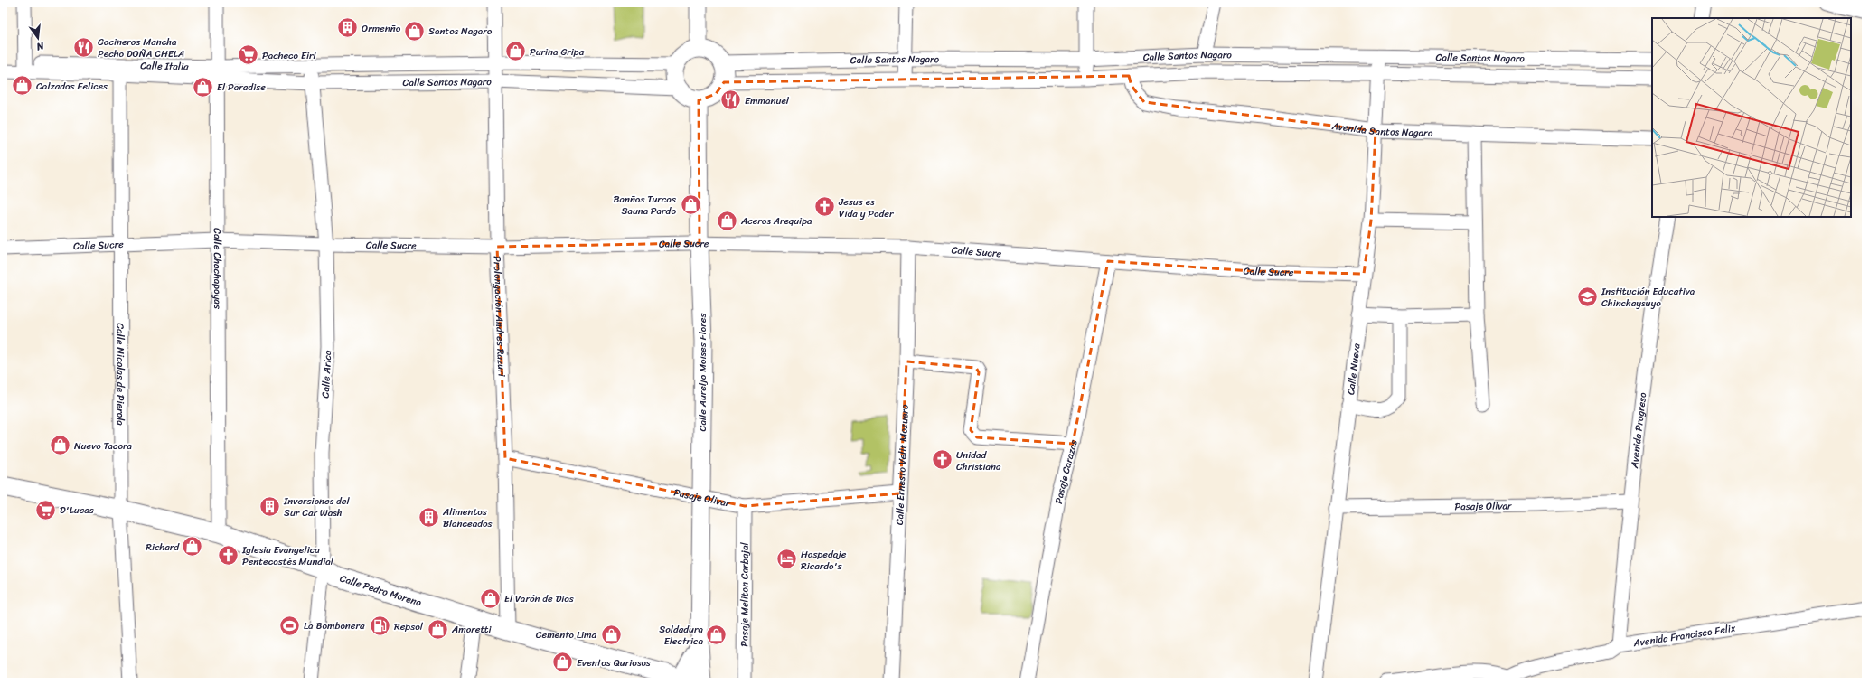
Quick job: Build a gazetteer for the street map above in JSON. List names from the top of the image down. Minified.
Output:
{"streets":{"main road":["Calle Pedro Moreno"],"street":["Calle Santos Nagaro","Calle Italia","Avenida Santos Nagaro","Calle Sucre","Calle Chachapoyas","Prolongación Andres Razuri","Calle Nueva","Calle Aureljo Moises Flores","Calle Nicolas de Pierola","Calle Arica","Avenida Progreso","Calle Ernesto Velit Mozuero","Pasaje Carazas","Pasaje Olivar","Pasaje Meliton Carbajal","Avenida Francisco Felix"]},"crossings":[["Calle Santos Nagaro","Calle Italia"],["Calle Santos Nagaro","Avenida Santos Nagaro"],["Calle Santos Nagaro","Calle Chachapoyas"],["Calle Santos Nagaro","Prolongación Andres Razuri"],["Calle Santos Nagaro","Calle Nueva"],["Calle Santos Nagaro","Calle Aureljo Moises Flores"],["Calle Santos Nagaro","Calle Arica"],["Calle Italia","Calle Chachapoyas"],["Calle Italia","Calle Nicolas de Pierola"],["Avenida Santos Nagaro","Calle Nueva"],["Calle Sucre","Calle Chachapoyas"],["Calle Sucre","Prolongación Andres Razuri"],["Calle Sucre","Calle Nueva"],["Calle Sucre","Calle Aureljo Moises Flores"],["Calle Sucre","Calle Nicolas de Pierola"],["Calle Sucre","Calle Arica"],["Calle Sucre","Calle Ernesto Velit Mozuero"],["Calle Sucre","Pasaje Carazas"],["Calle Chachapoyas","Calle Pedro Moreno"],["Prolongación Andres Razuri","Pasaje Olivar"],["Prolongación Andres Razuri","Calle Pedro Moreno"],["Calle Nueva","Pasaje Olivar"],["Calle Aureljo Moises Flores","Pasaje Olivar"],["Calle Nicolas de Pierola","Calle Pedro Moreno"],["Calle Arica","Calle Pedro Moreno"],["Avenida Progreso","Pasaje Olivar"],["Avenida Progreso","Avenida Francisco Felix"],["Calle Ernesto Velit Mozuero","Pasaje Olivar"],["Pasaje Olivar","Pasaje Meliton Carbajal"]],"places":{"building":["Ormenño","Inversiones del Sur Car Wash","Alimentos Blanceados"],"shop":["Santos Nagaro","Purina Gripa","Calzados Felices","El Paradise","Banños Turcos Sauna Pardo","Aceros Arequipa","Nuevo Tacora","Richard","El Varón de Dios","Amoretti","Cemento Lima","Soldadura Electrica","Eventos Quriosos"],"restaurant":["Cocineros Mancha Pecho DOÑA CHELA","Emmanuel"],"supermarket":["Pacheco Eirl","D'Lucas"],"church":["Jesus es Vida y Poder","Unidad Christiana","Iglesia Evangelica Pentecostés Mundial"],"school or university":["Institución Educativa Chinchaysuyo"],"hotel":["Hospedaje Ricardo's"],"sports":["La Bombonera"],"fuel station":["Repsol"]},"north":"bottom"}
